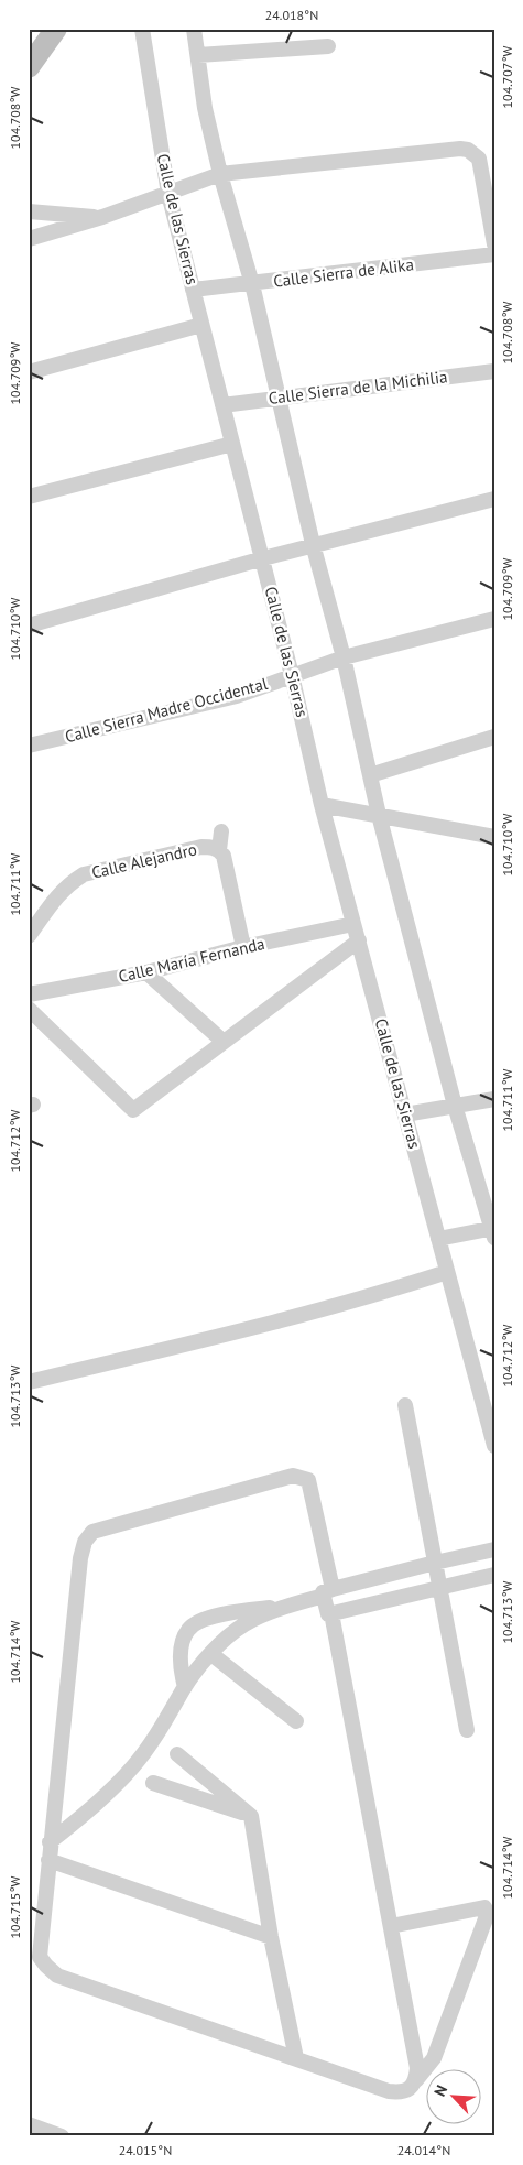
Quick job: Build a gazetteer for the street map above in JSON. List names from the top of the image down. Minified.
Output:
{"streets":{"street":["Calle de las Sierras","Calle Sierra de Alika","Calle Sierra de la Michilia","Calle Sierra Madre Occidental","Calle Alejandro","Calle María Fernanda"]},"crossings":[["Calle de las Sierras","Calle Sierra de Alika"],["Calle de las Sierras","Calle Sierra de la Michilia"],["Calle de las Sierras","Calle Sierra Madre Occidental"],["Calle de las Sierras","Calle María Fernanda"],["Calle Alejandro","Calle María Fernanda"]],"north":"top left","coordinates":["24.018°N","104.707°W","104.708°W","104.709°W","104.710°W","104.711°W","104.712°W","104.713°W","104.714°W","104.715°W","24.015°N","24.014°N"]}
